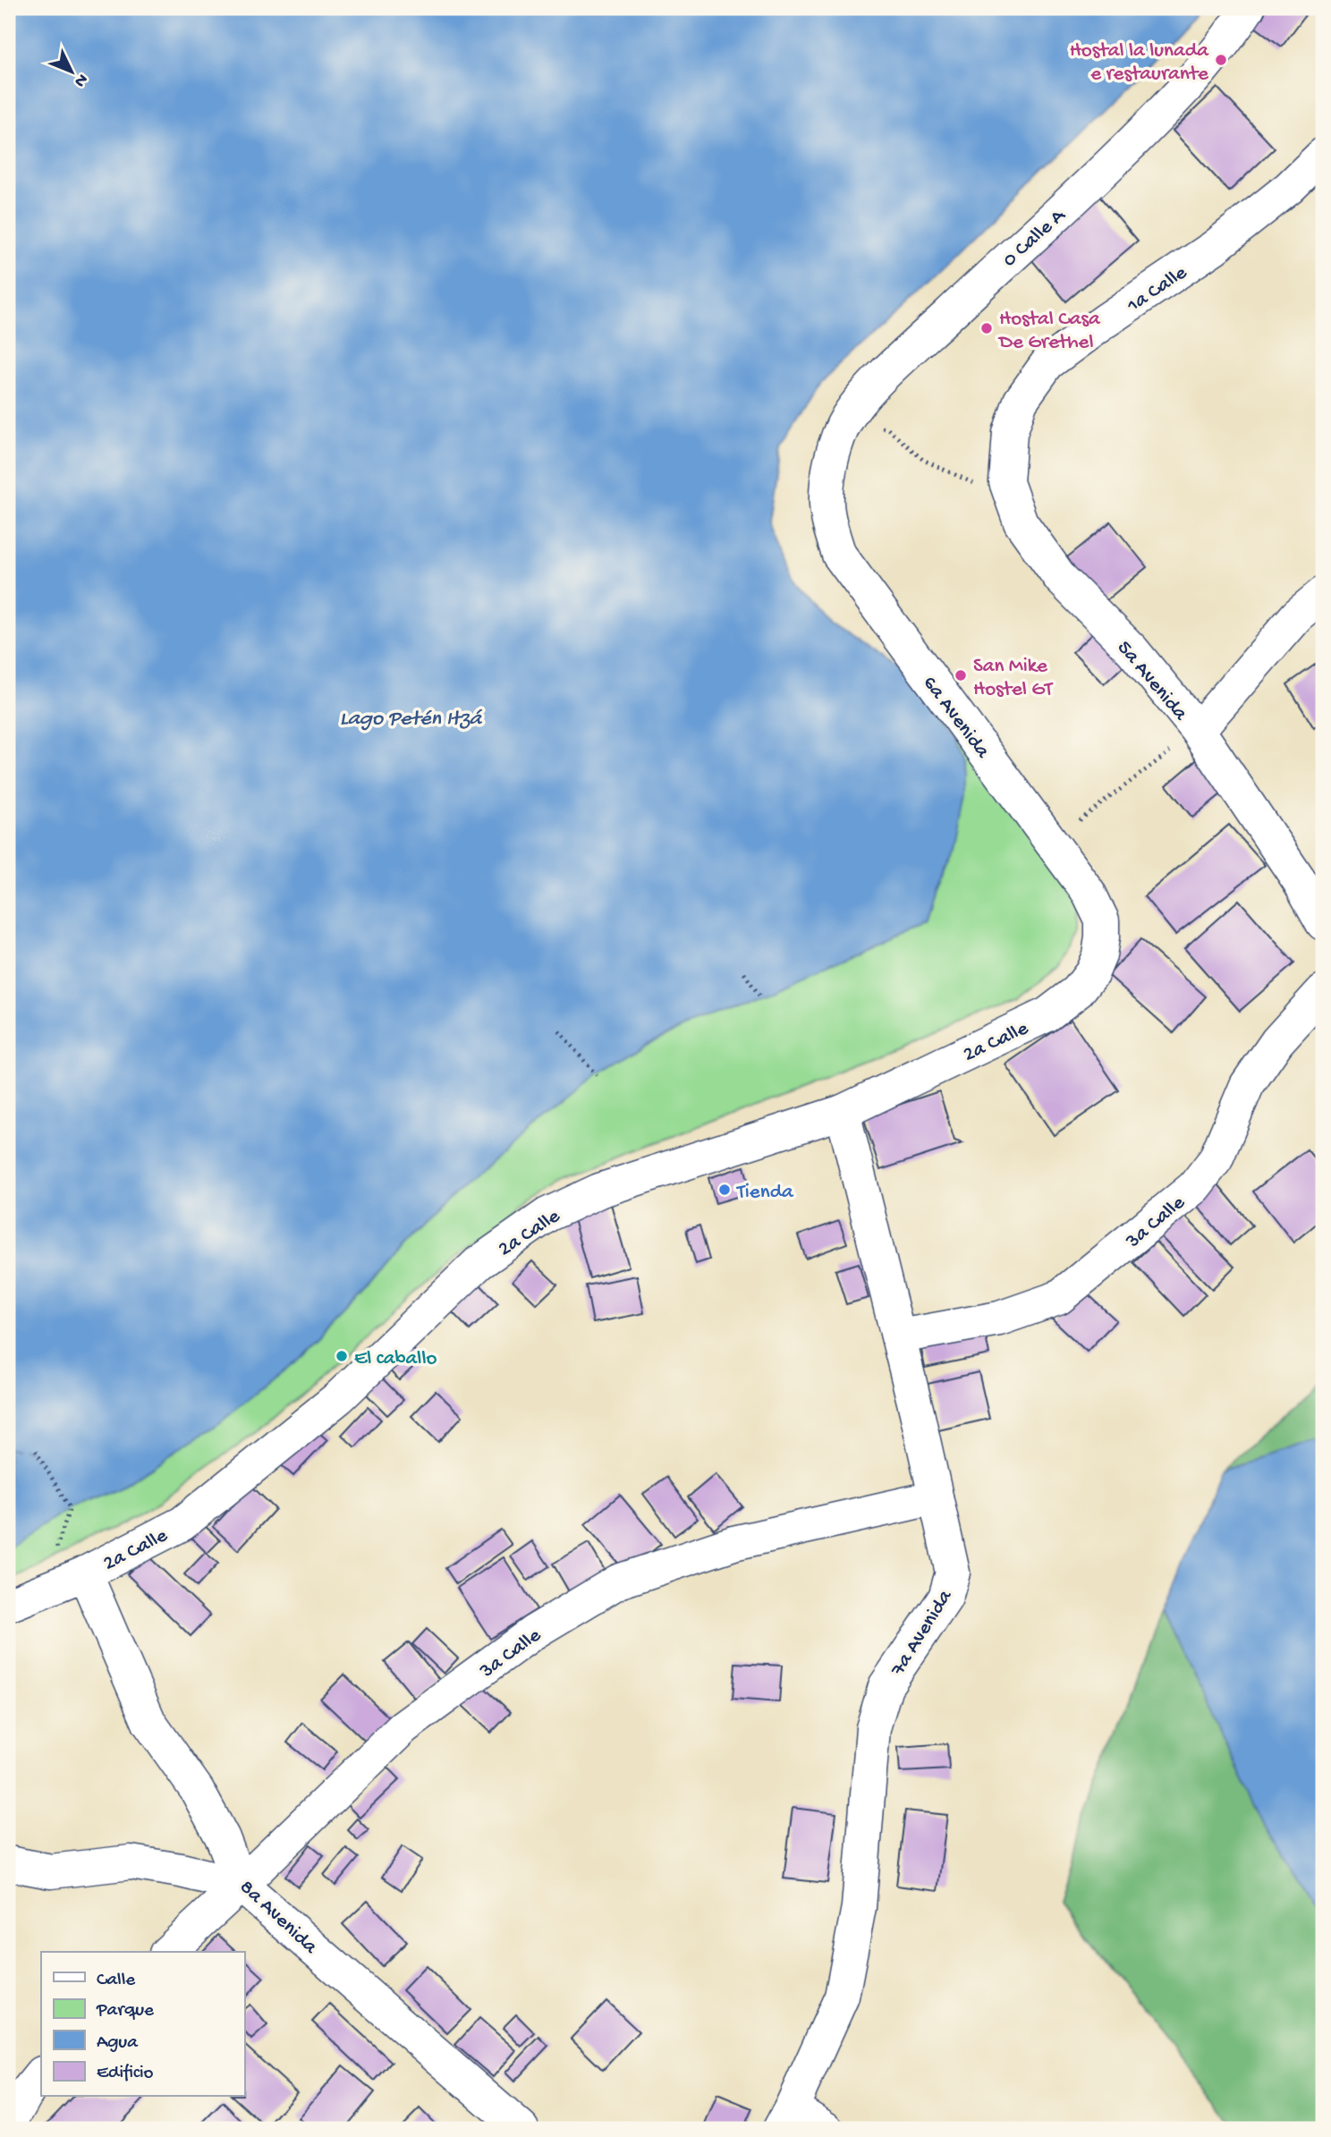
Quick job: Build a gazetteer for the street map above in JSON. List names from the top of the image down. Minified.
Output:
{"streets":{"street":["0 Calle A","1a Calle","5a Avenida","6a Avenida","2a Calle","3a Calle","7a Avenida","8a Avenida"]},"crossings":[["0 Calle A","6a Avenida"],["1a Calle","5a Avenida"],["6a Avenida","2a Calle"],["2a Calle","7a Avenida"],["2a Calle","8a Avenida"],["3a Calle","7a Avenida"],["3a Calle","8a Avenida"]],"water":["Lago Petén Itzá"],"places":["Hostal la lunada e restaurante","Hostal Casa De Grethel","San Mike Hostel GT","Tienda","El caballo"],"legend":["Calle","Parque","Agua","Edificio"],"north":"bottom right"}
